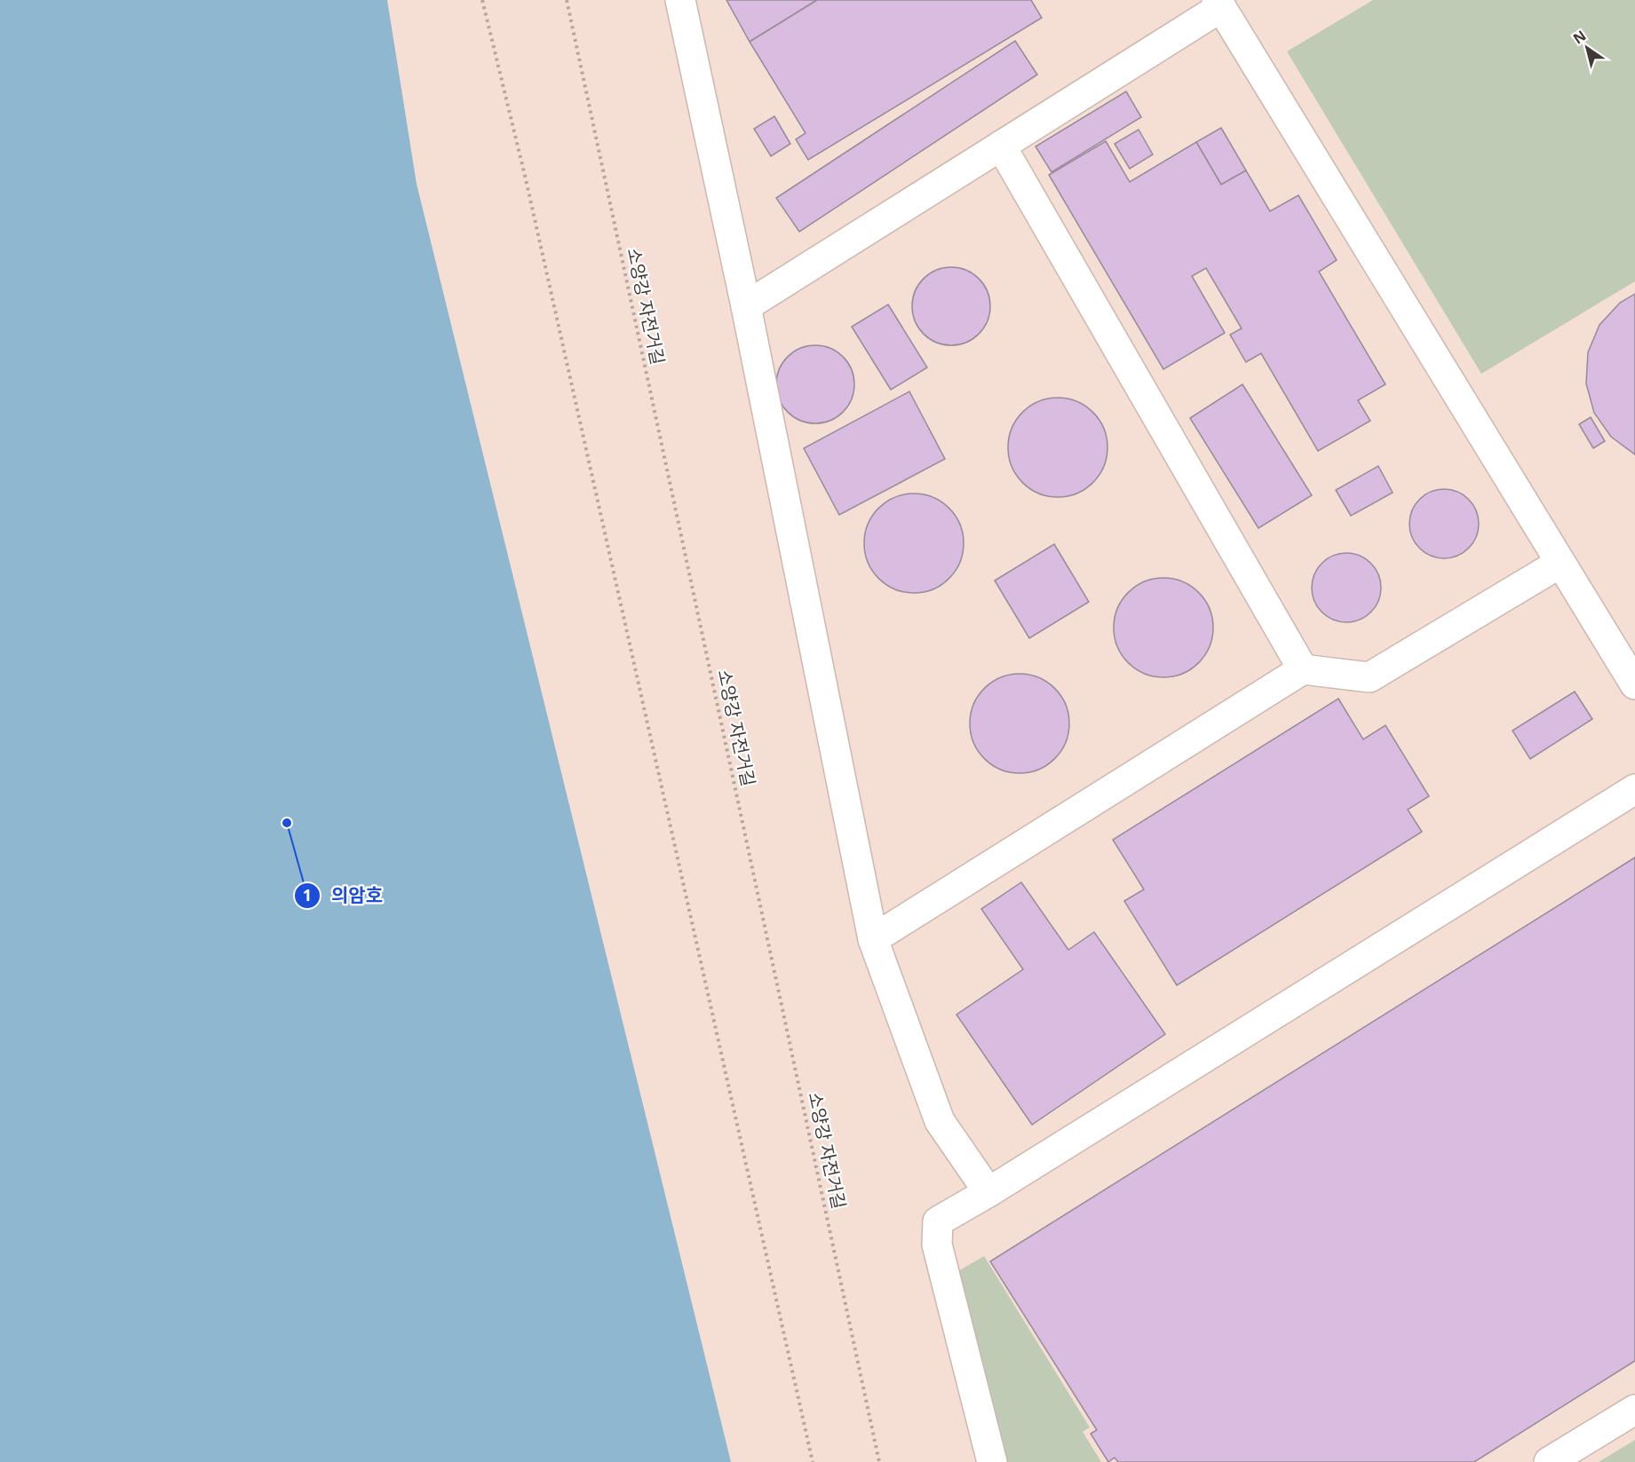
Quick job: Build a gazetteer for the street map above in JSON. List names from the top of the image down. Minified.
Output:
{"streets":{"path":["소양강 자전거길"]},"places":["의암호"],"north":"top left"}
